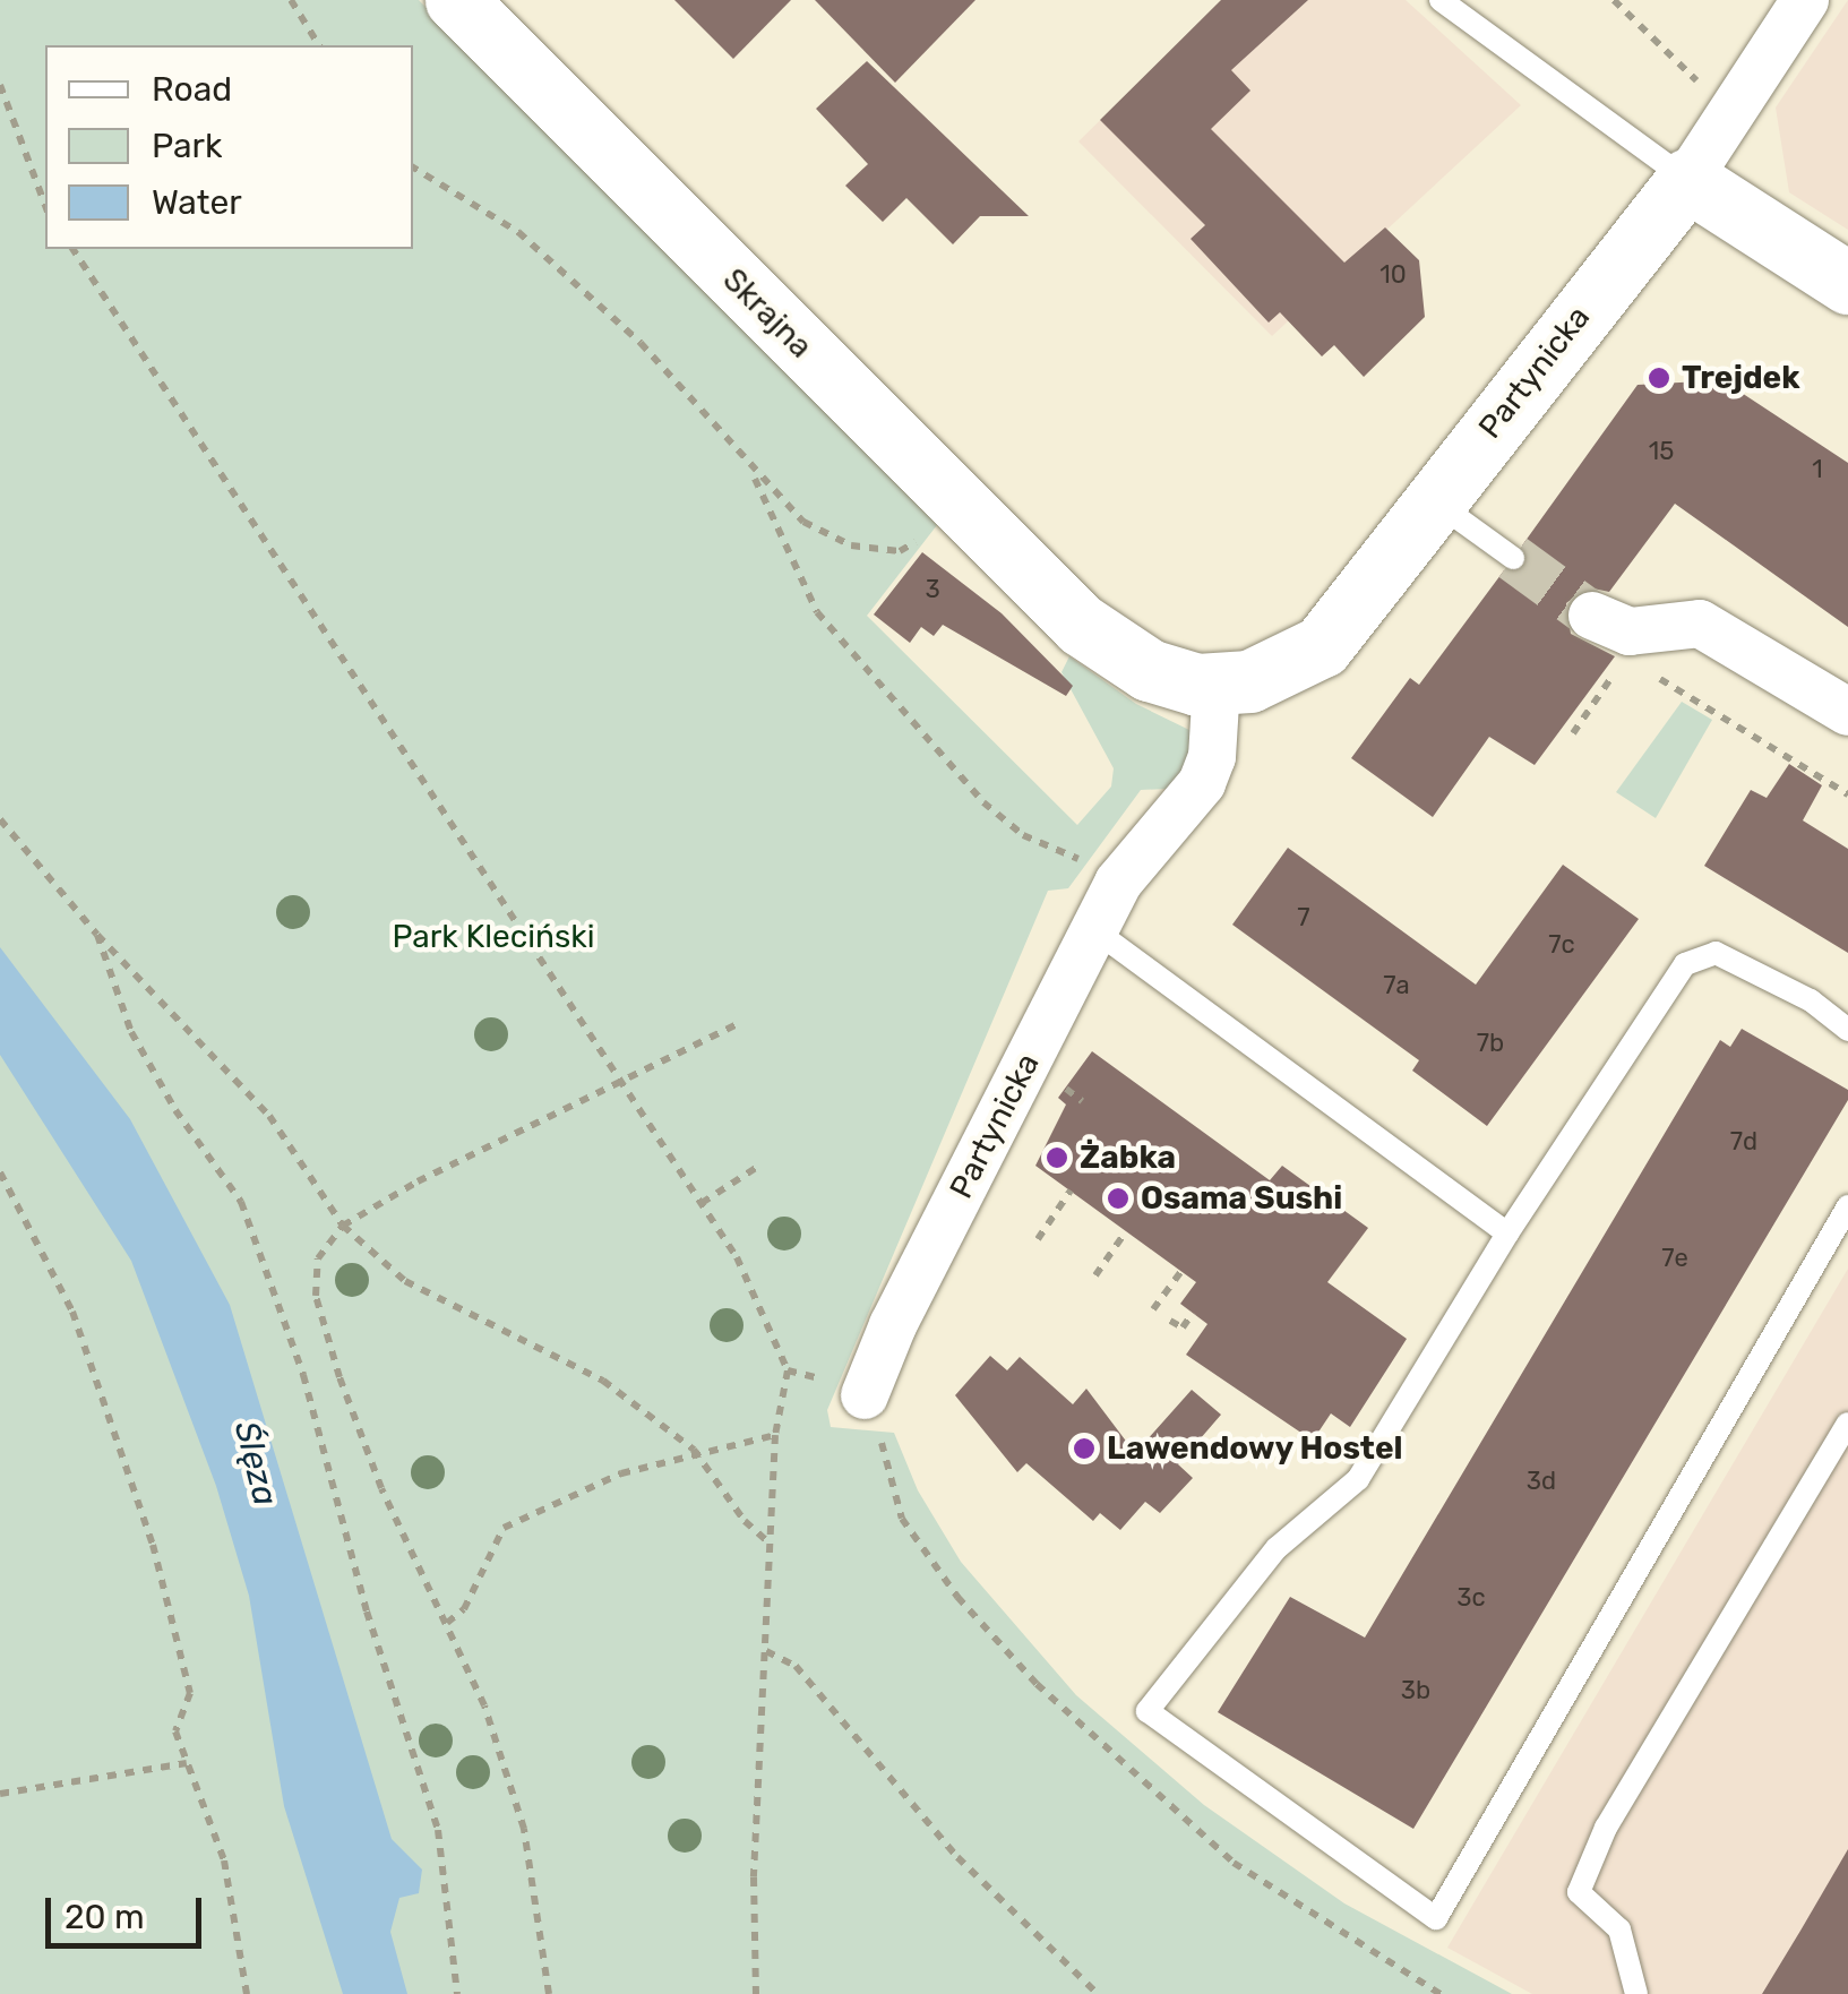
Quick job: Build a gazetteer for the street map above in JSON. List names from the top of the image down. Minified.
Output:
{"streets":{"street":["Skrajna","Partynicka"]},"crossings":[["Skrajna","Partynicka"]],"water":["Ślęza"],"parks":["Park Kleciński"],"places":["Trejdek","Żabka","Osama Sushi","Lawendowy Hostel"],"house_numbers":["10","15","1","3","7","7c","7a","7b","7d","7e","3d","3c","3b"],"legend":["Road","Park","Water"],"scale_bar":"20 m"}
